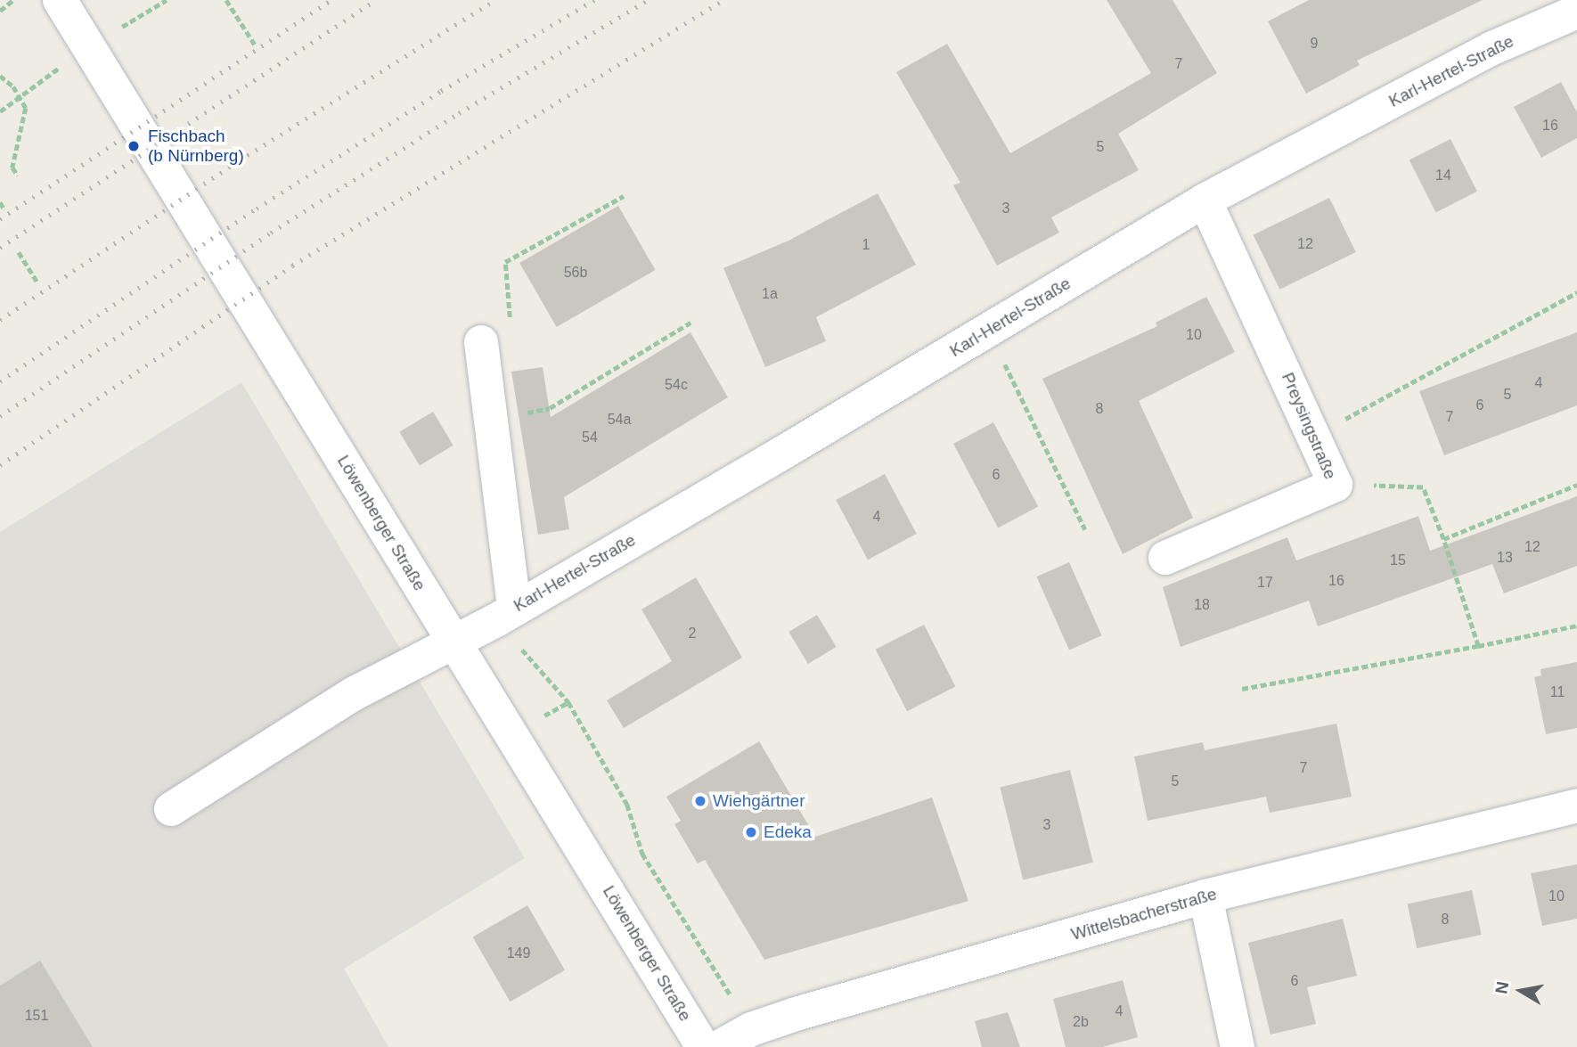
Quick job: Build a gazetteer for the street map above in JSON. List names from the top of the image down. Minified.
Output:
{"streets":{"street":["Karl-Hertel-Straße","Preysingstraße","Löwenberger Straße","Wittelsbacherstraße"]},"crossings":[["Karl-Hertel-Straße","Preysingstraße"],["Karl-Hertel-Straße","Löwenberger Straße"]],"places":["Fischbach (b Nürnberg)","Wiehgärtner","Edeka"],"house_numbers":["9","7","16","5","14","3","12","1","56b","1a","10","4","54c","5","6","8","7","54a","54","6","4","12","13","15","16","17","18","2","11","7","5","3","10","8","149","6","4","151","2b"],"north":"left"}
